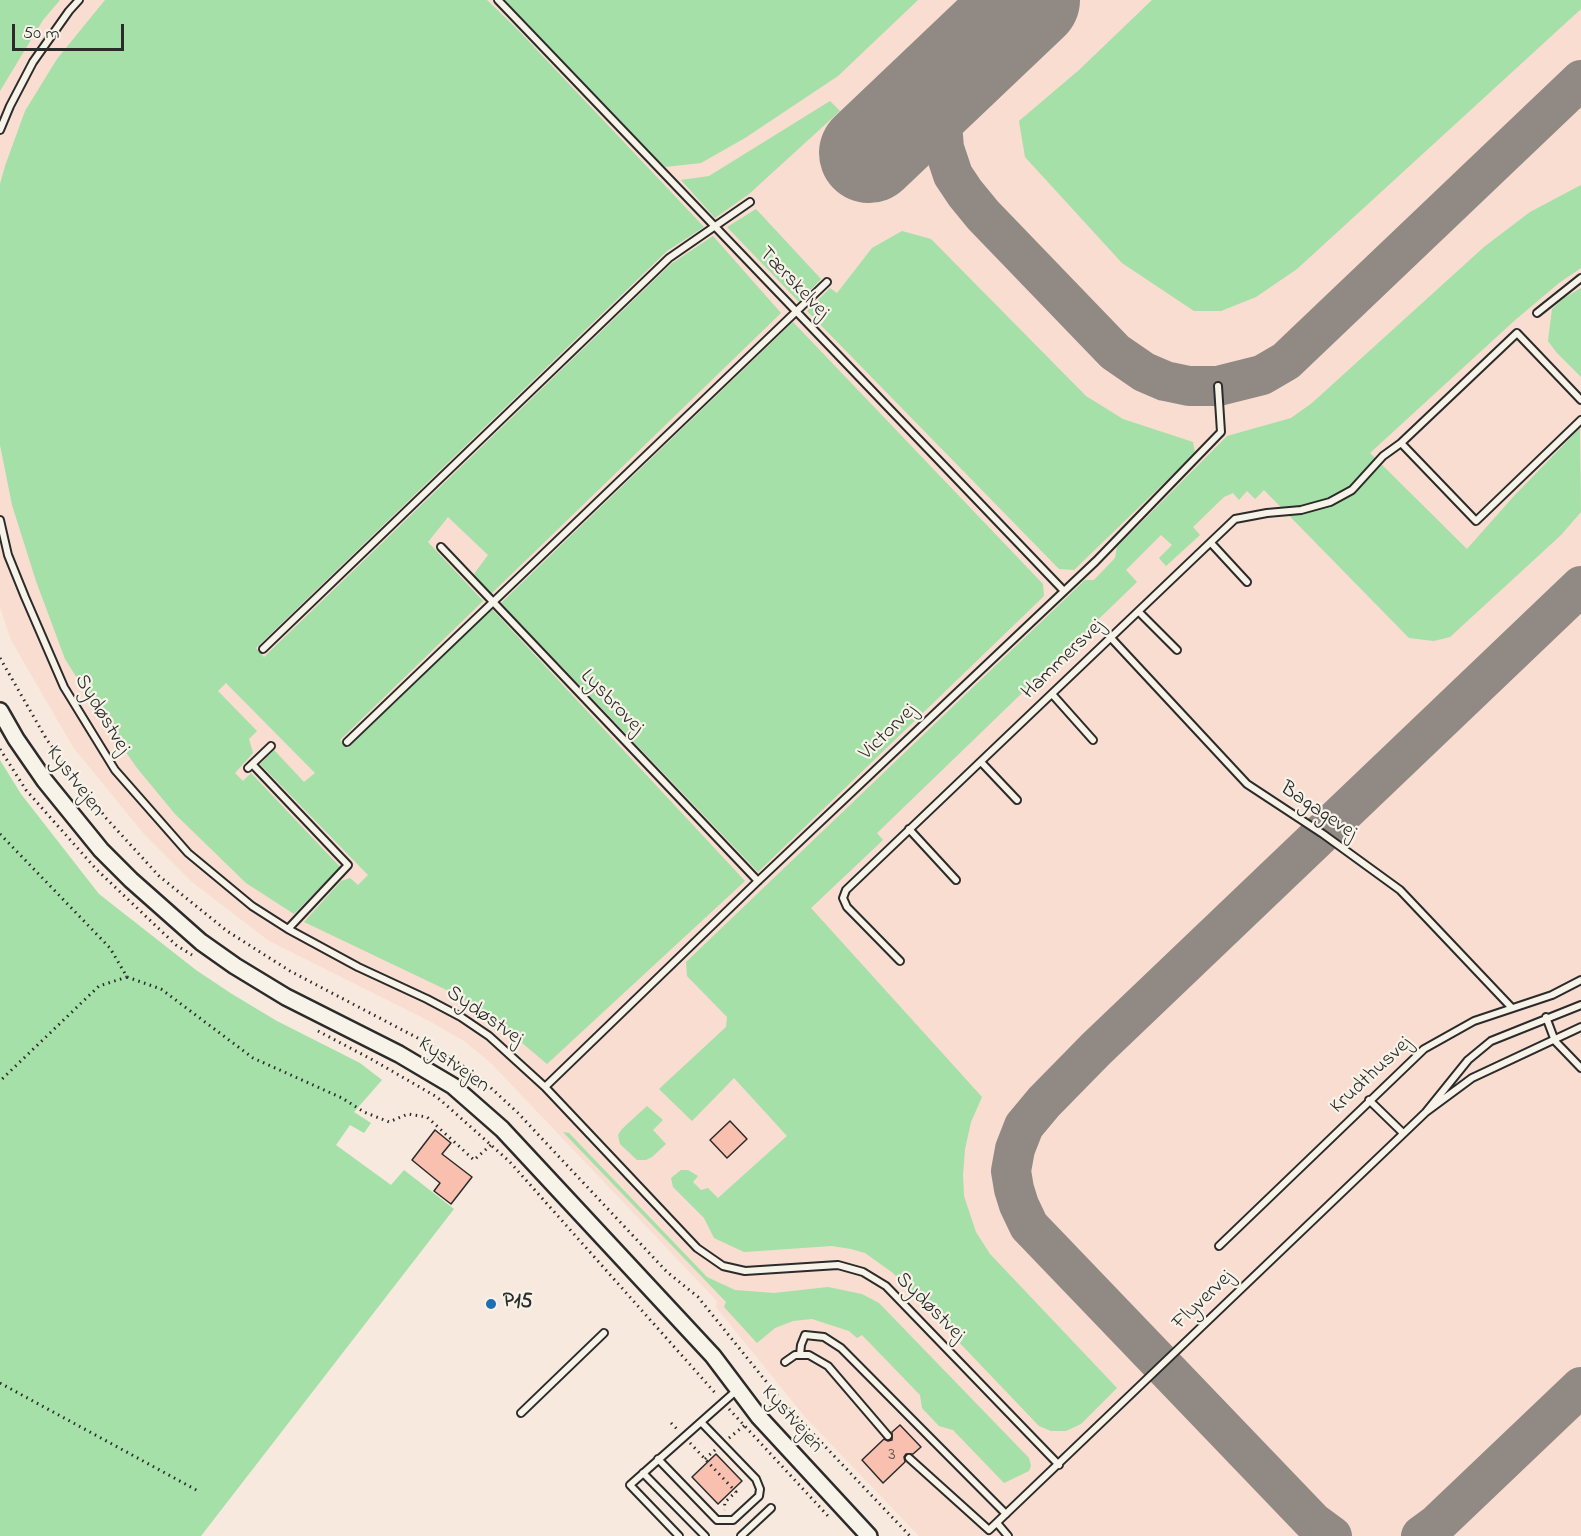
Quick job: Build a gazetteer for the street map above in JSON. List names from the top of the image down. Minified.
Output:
{"streets":{"street":["Kystvejen"],"lane":["Tærskelvej","Hammersvej","Lysbrovej","Sydøstvej","Victorvej","Bagagevej","Krudthusvej","Flyvervej"]},"crossings":[["Tærskelvej","Victorvej"],["Hammersvej","Bagagevej"],["Lysbrovej","Victorvej"],["Sydøstvej","Victorvej"],["Sydøstvej","Flyvervej"],["Bagagevej","Krudthusvej"]],"places":["P15"],"house_numbers":["3"],"scale_bar":"50 m"}
